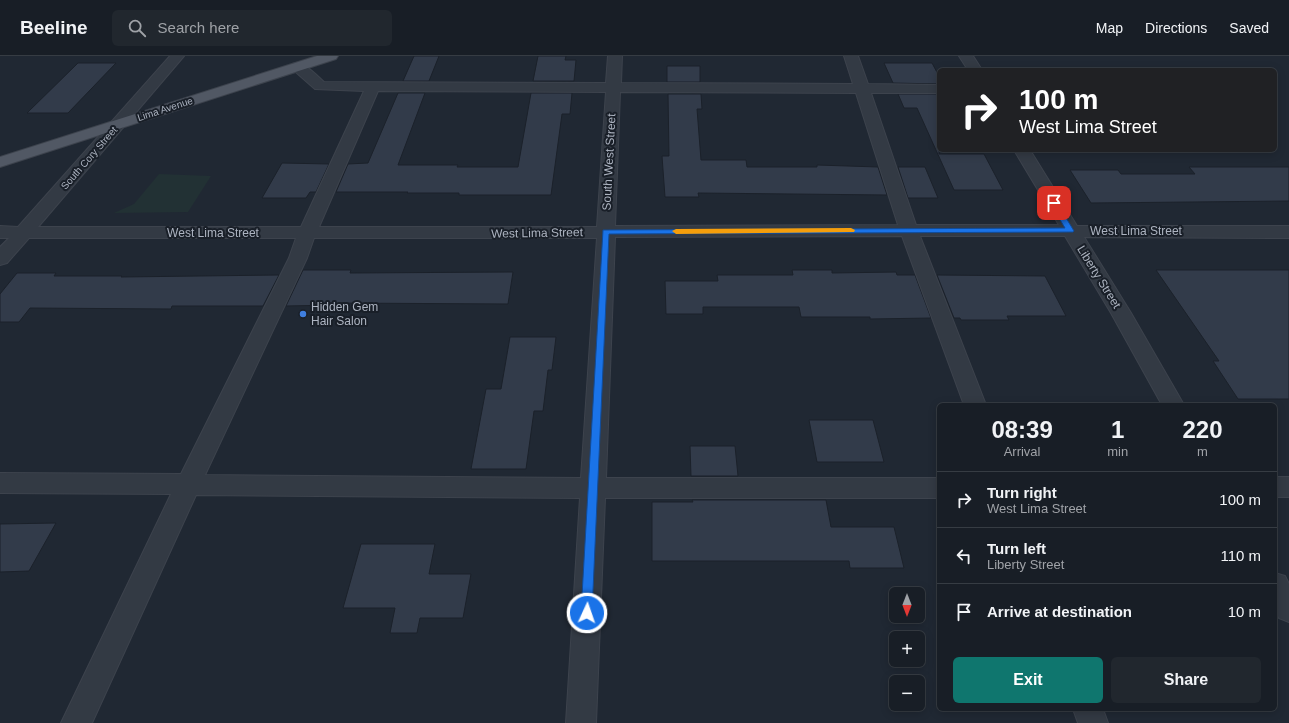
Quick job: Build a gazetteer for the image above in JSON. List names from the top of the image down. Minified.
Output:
{"streets":{"main road":["Lima Avenue"],"street":["South Cory Street","South West Street","West Lima Street","Liberty Street"]},"crossings":[["Lima Avenue","South Cory Street"],["South Cory Street","West Lima Street"],["South West Street","West Lima Street"],["West Lima Street","Liberty Street"]],"places":["Hidden Gem Hair Salon"],"north":"bottom","page":{"header":"Beeline","search":"Search here","nav":["Map","Directions","Saved"],"turn":["100 m","West Lima Street"],"eta":["08:39","Arrival","1","min","220","m"],"list":[{"name":"Turn right","note":"West Lima Street","value":"100 m"},{"name":"Turn left","note":"Liberty Street","value":"110 m"},{"name":"Arrive at destination","value":"10 m"}],"map_buttons":["+","−"],"buttons":["Exit","Share"]}}
